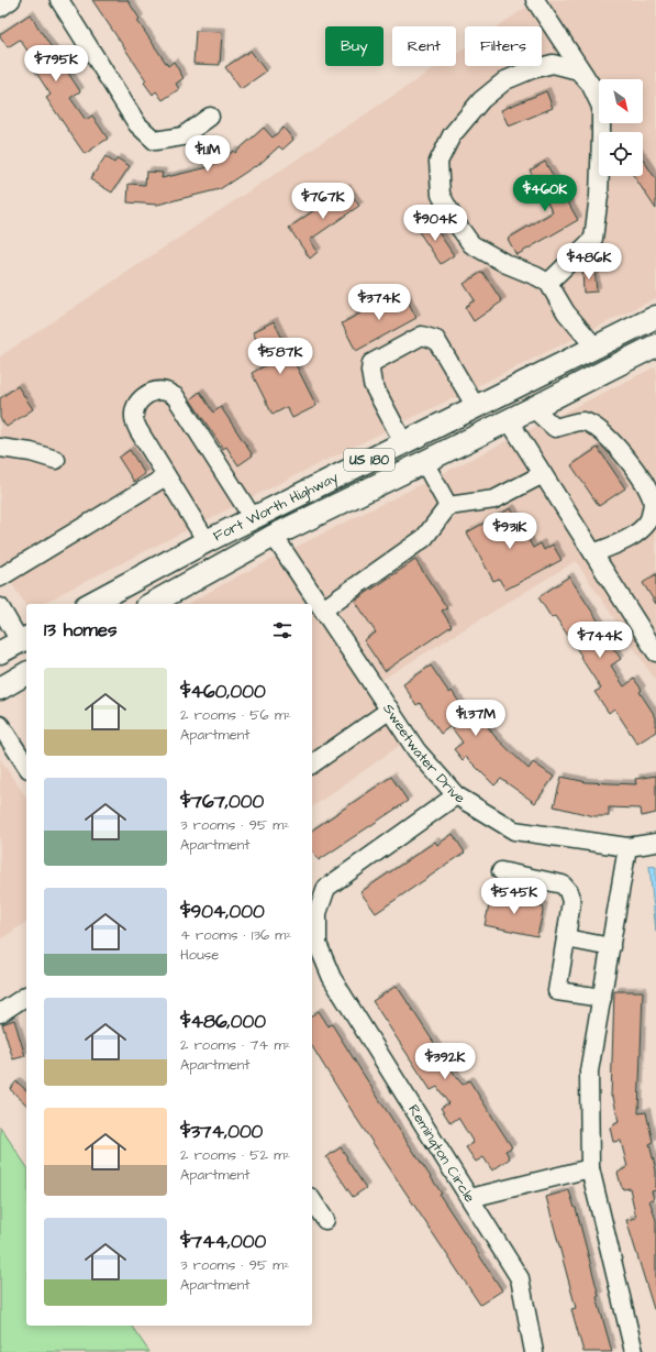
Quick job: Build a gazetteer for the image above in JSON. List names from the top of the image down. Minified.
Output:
{"streets":{"main road":["US 180","Fort Worth Highway"],"street":["Sweetwater Drive","Remington Circle"]},"crossings":[["Fort Worth Highway","Sweetwater Drive"],["Sweetwater Drive","Remington Circle"]],"north":"bottom right","page":{"chip":["Buy","Rent","Filters"],"price":["$795K","$1.1M","$460K","$767K","$904K","$486K","$374K","$587K","$931K","$744K","$1.37M","$545K","$392K"],"heading":"13 homes","list":[{"name":"$460,000","note":"2 rooms · 56 m² · Apartment"},{"name":"$767,000","note":"3 rooms · 95 m² · Apartment"},{"name":"$904,000","note":"4 rooms · 136 m² · House"},{"name":"$486,000","note":"2 rooms · 74 m² · Apartment"},{"name":"$374,000","note":"2 rooms · 52 m² · Apartment"},{"name":"$744,000","note":"3 rooms · 95 m² · Apartment"}]}}
